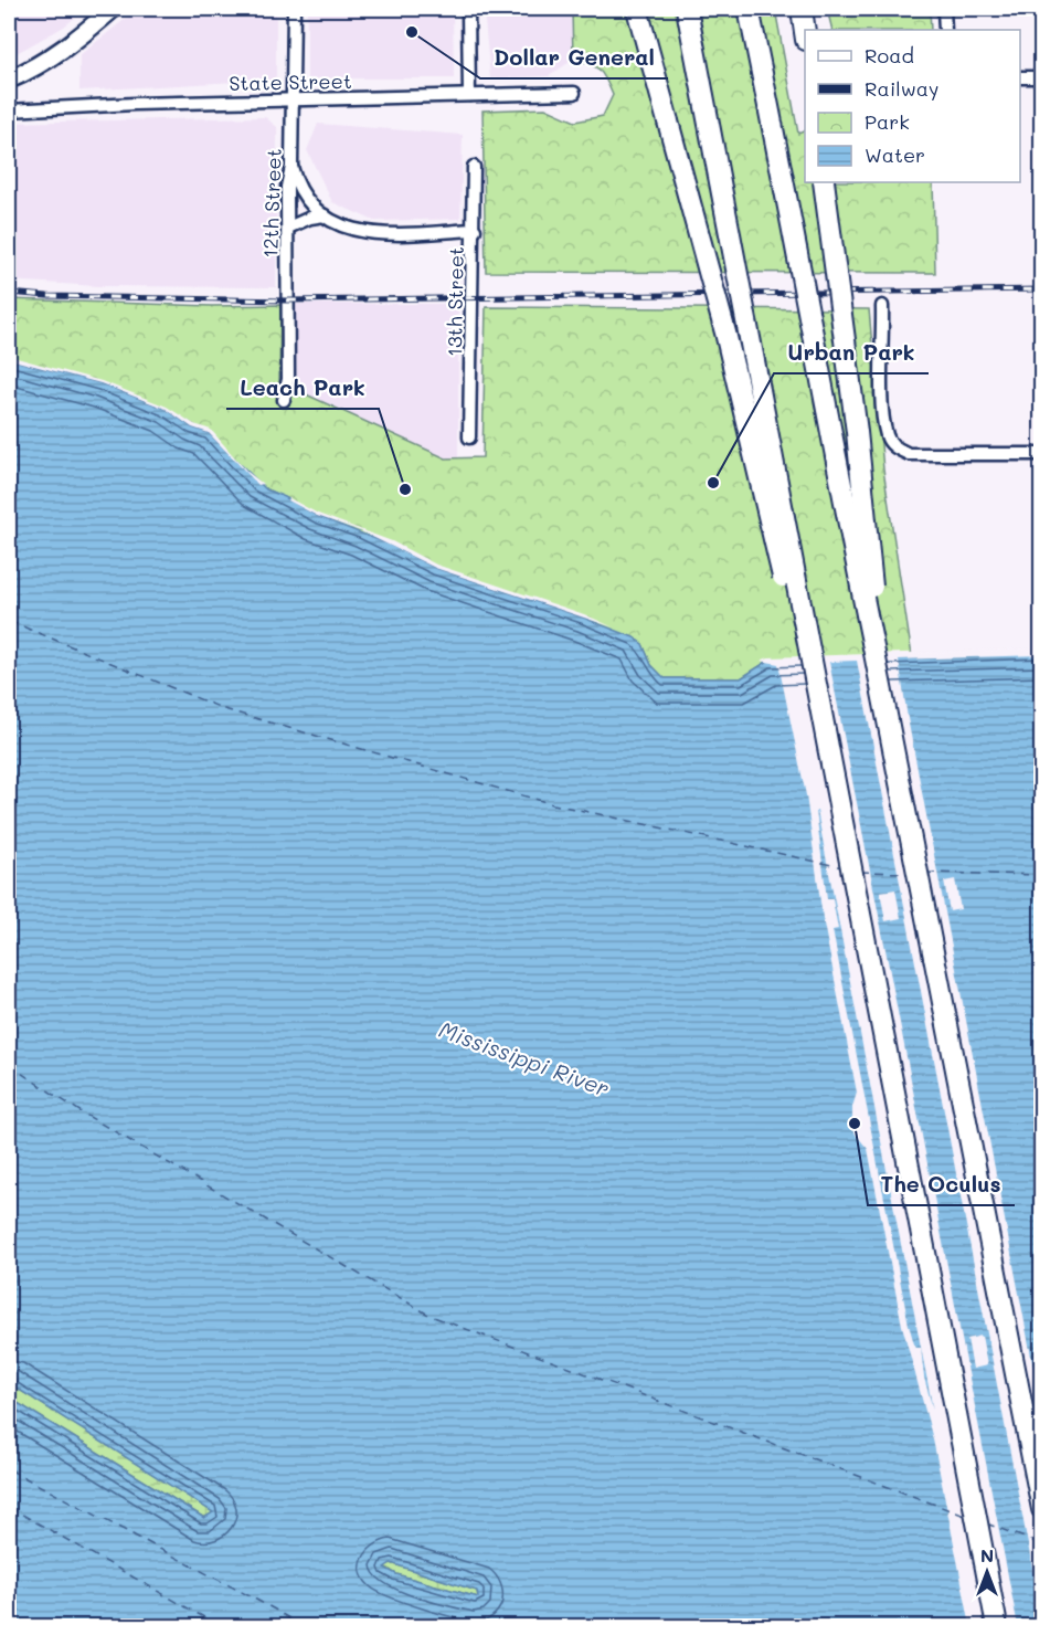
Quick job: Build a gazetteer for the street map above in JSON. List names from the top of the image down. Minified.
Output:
{"streets":{"street":["State Street","12th Street","13th Street"]},"crossings":[["State Street","12th Street"]],"water":["Mississippi River"],"places":["Dollar General","Urban Park","Leach Park","The Oculus"],"legend":["Road","Railway","Park","Water"],"north":"top"}
